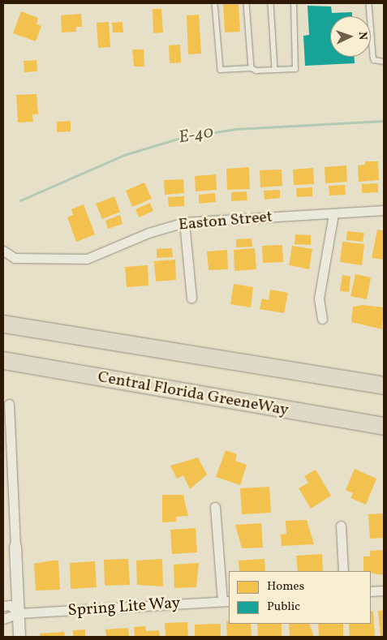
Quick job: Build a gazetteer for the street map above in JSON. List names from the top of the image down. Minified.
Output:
{"streets":{"highway":["Central Florida GreeneWay"],"street":["Easton Street","Spring Lite Way"]},"water":["E-40"],"legend":["Homes","Public"],"north":"right"}
